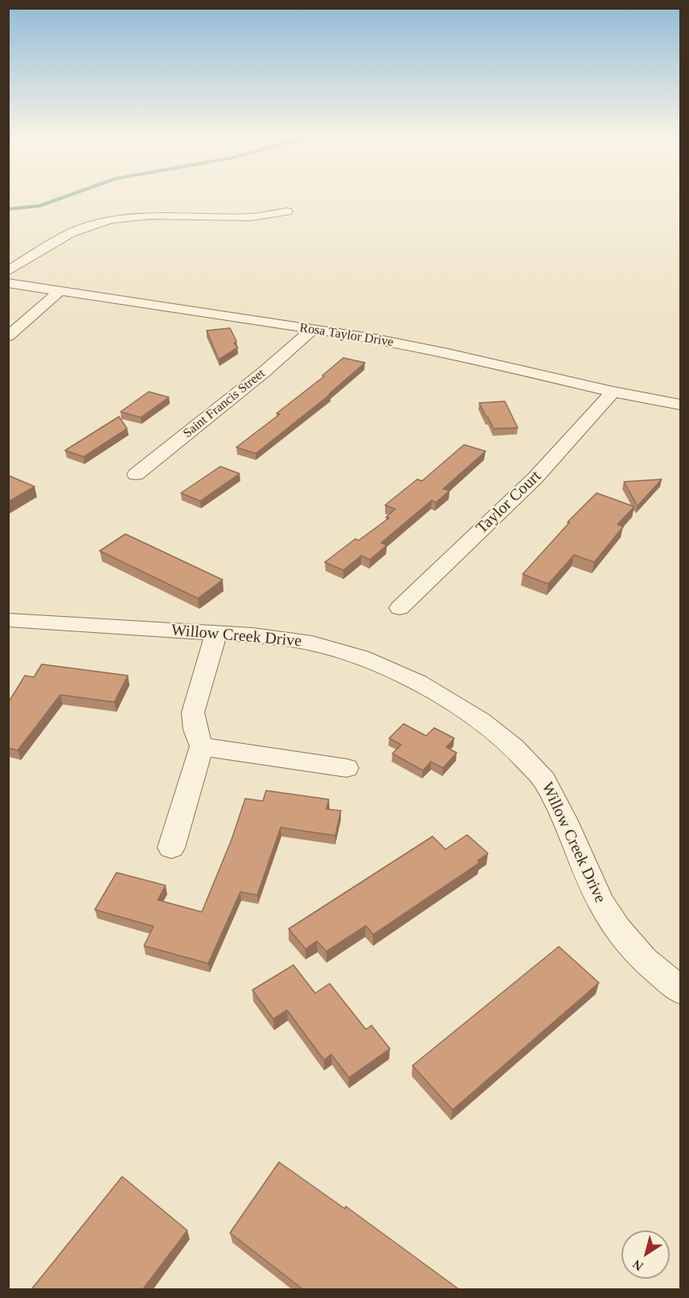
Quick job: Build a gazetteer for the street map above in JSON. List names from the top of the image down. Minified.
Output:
{"streets":{"street":["Rosa Taylor Drive","Saint Francis Street","Taylor Court","Willow Creek Drive"]},"crossings":[["Rosa Taylor Drive","Saint Francis Street"],["Rosa Taylor Drive","Taylor Court"]],"north":"bottom left"}
